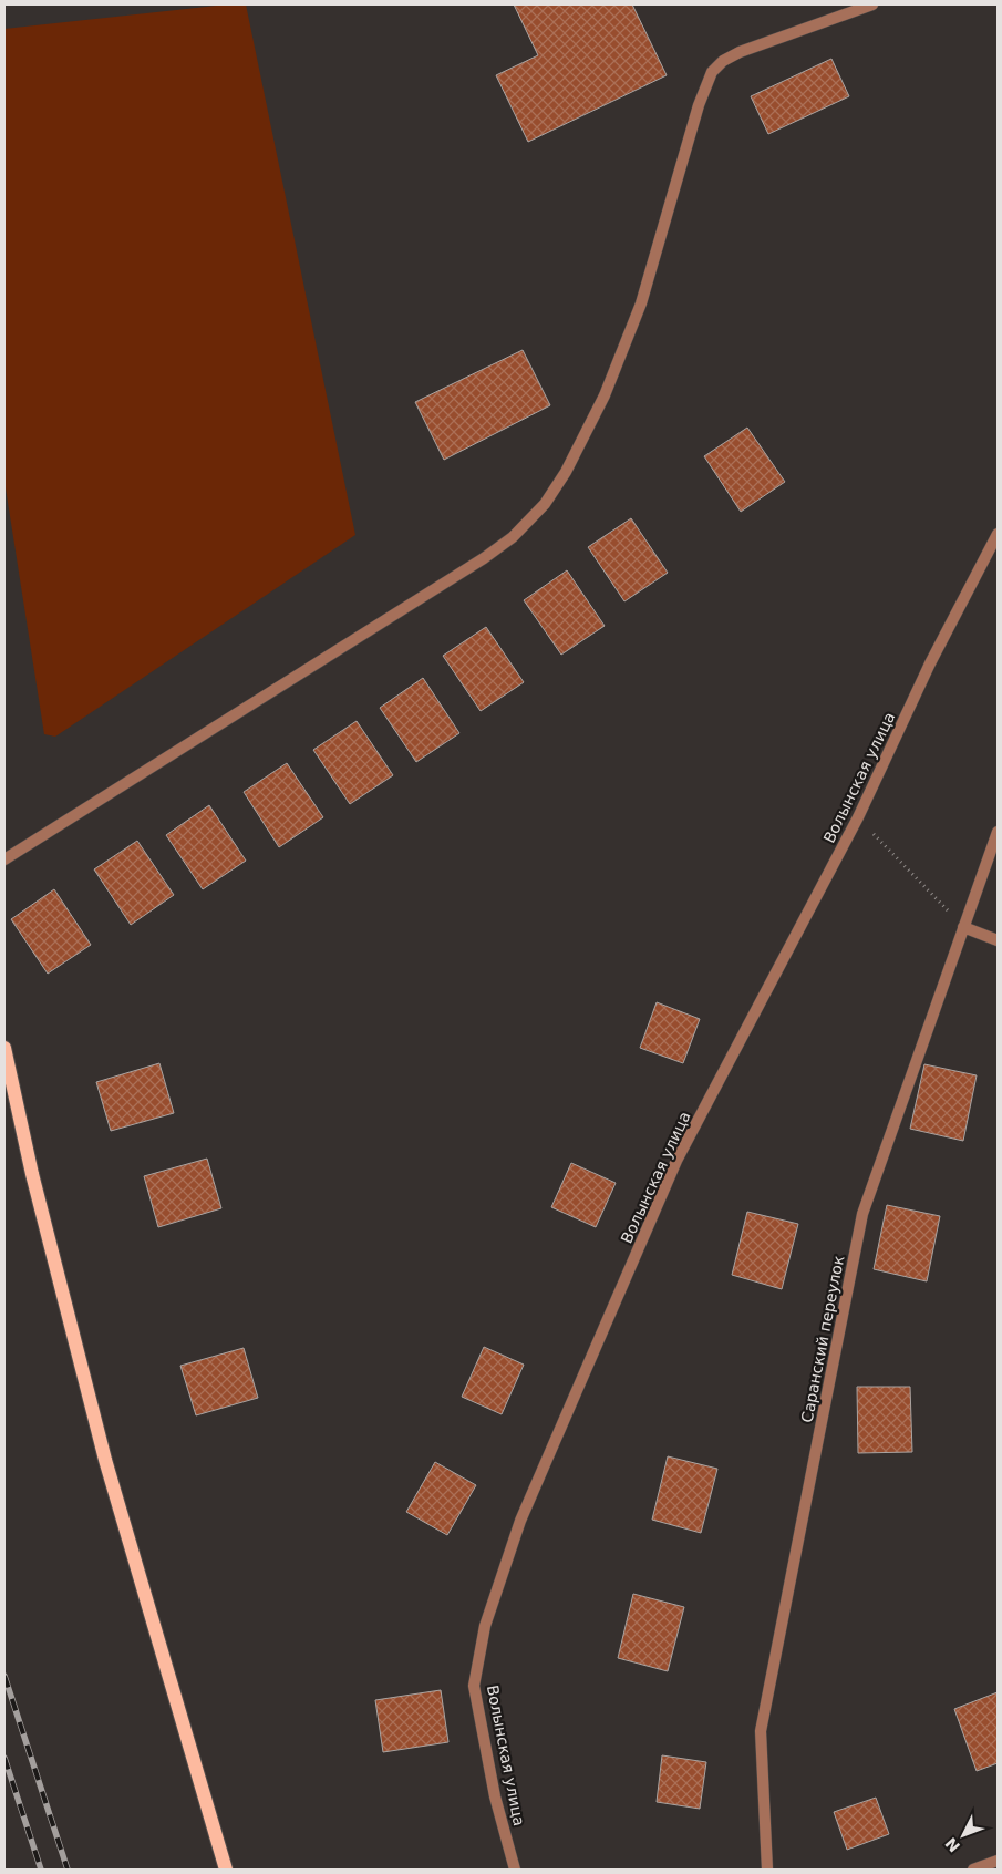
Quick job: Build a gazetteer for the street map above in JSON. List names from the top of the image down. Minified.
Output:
{"streets":{"street":["Волынская улица","Саранский переулок"]},"north":"bottom left"}
